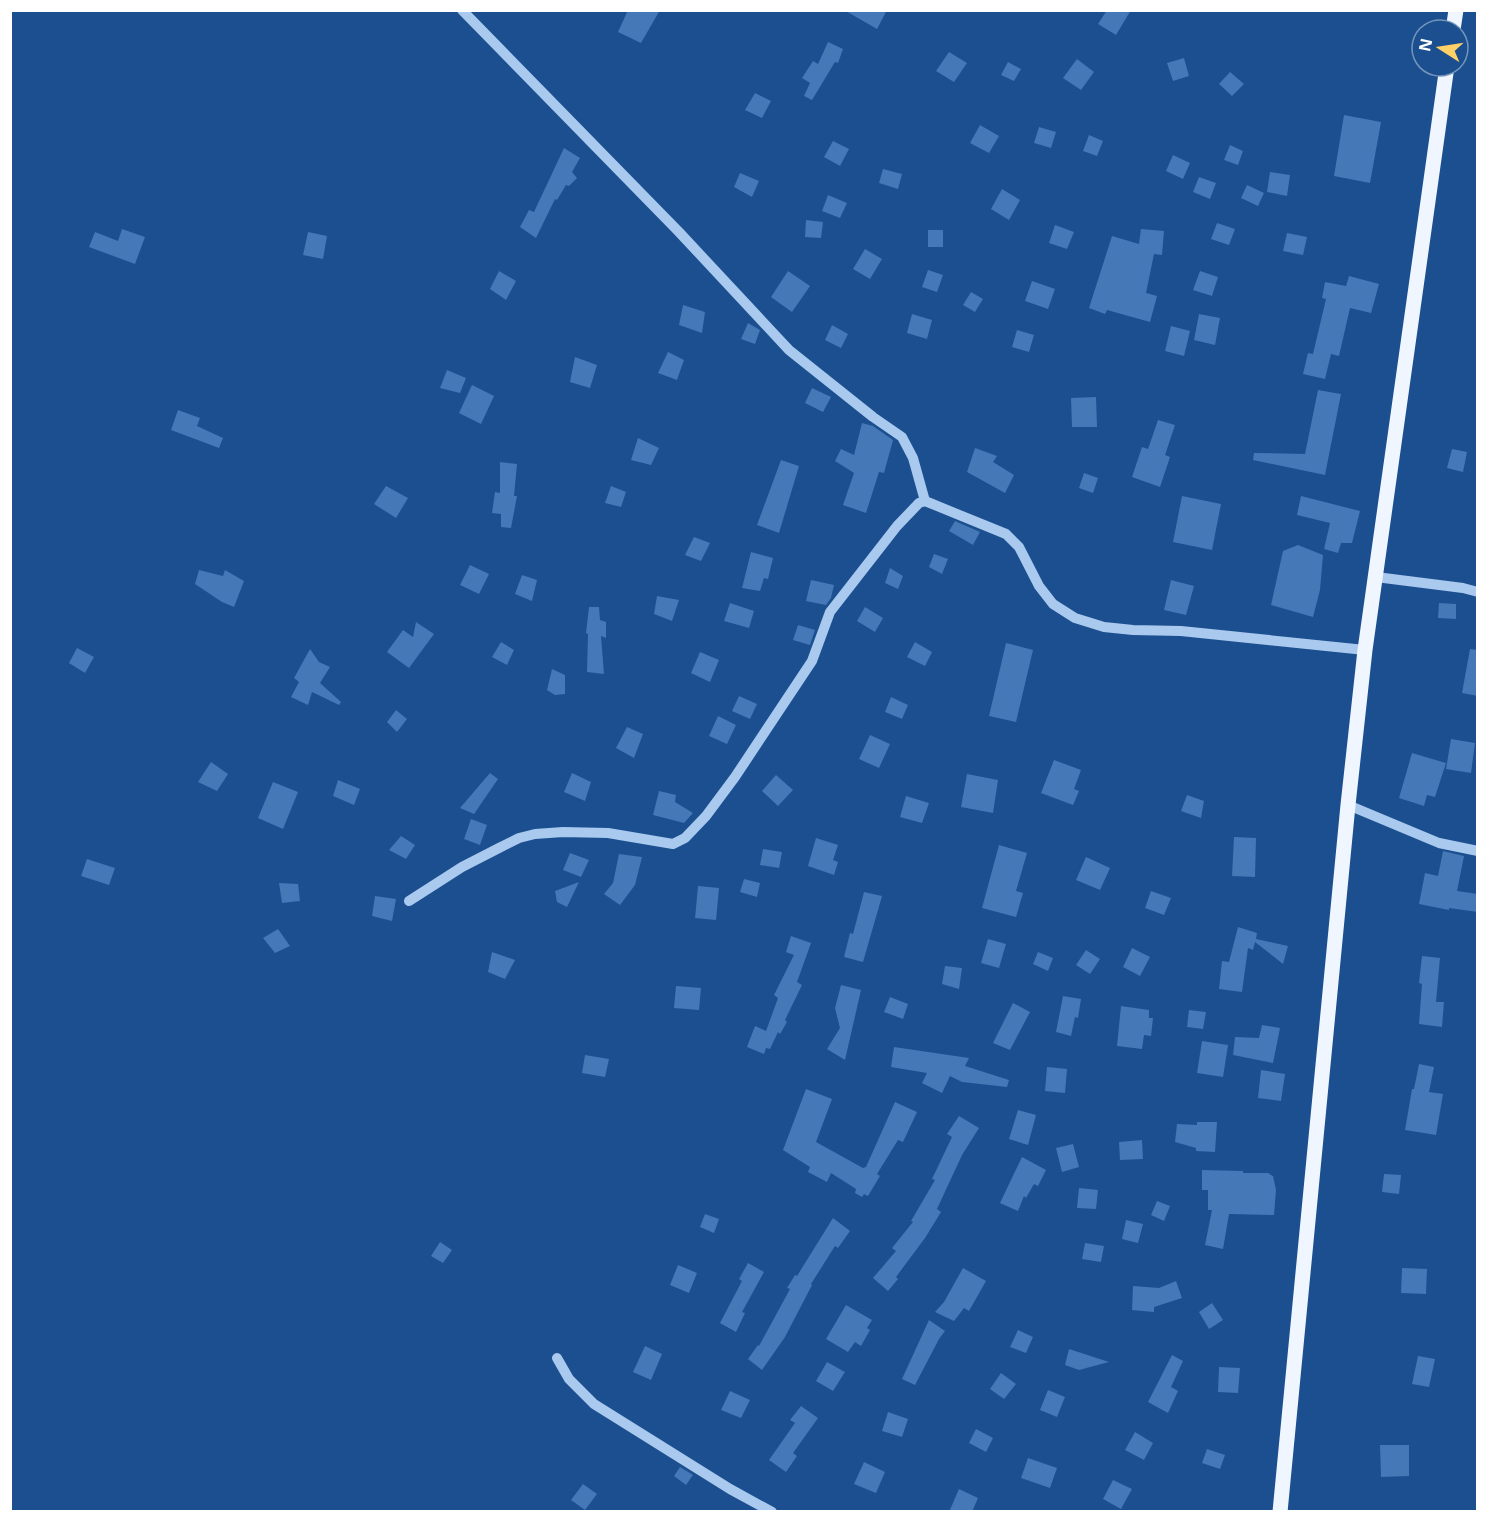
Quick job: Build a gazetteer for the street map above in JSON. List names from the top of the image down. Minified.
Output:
{"north":"left"}
